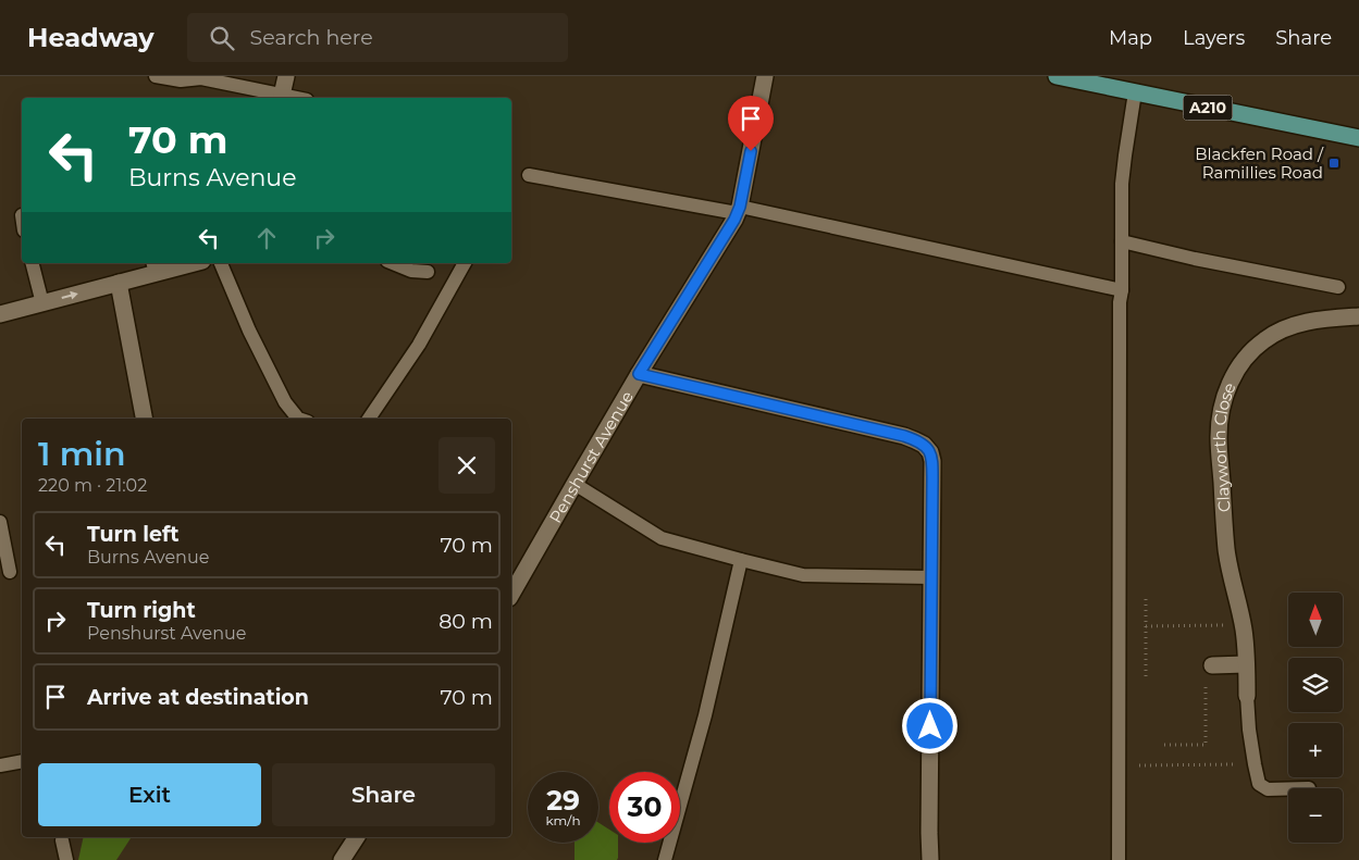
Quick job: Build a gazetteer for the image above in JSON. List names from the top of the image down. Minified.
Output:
{"streets":{"main road":["A210"],"street":["Clayworth Close","Penshurst Avenue"]},"places":{"transit":["Blackfen Road / Ramillies Road"]},"north":"top","page":{"header":"Headway","search":"Search here","nav":["Map","Layers","Share"],"turn":["70 m","Burns Avenue"],"heading":["1 min","220 m · 21:02"],"list":[{"name":"Turn left","note":"Burns Avenue","value":"70 m"},{"name":"Turn right","note":"Penshurst Avenue","value":"80 m"},{"name":"Arrive at destination","value":"70 m"}],"map_buttons":["+","−"],"buttons":["Exit","Share"],"speed":"29 km/h","limit":"30"}}
